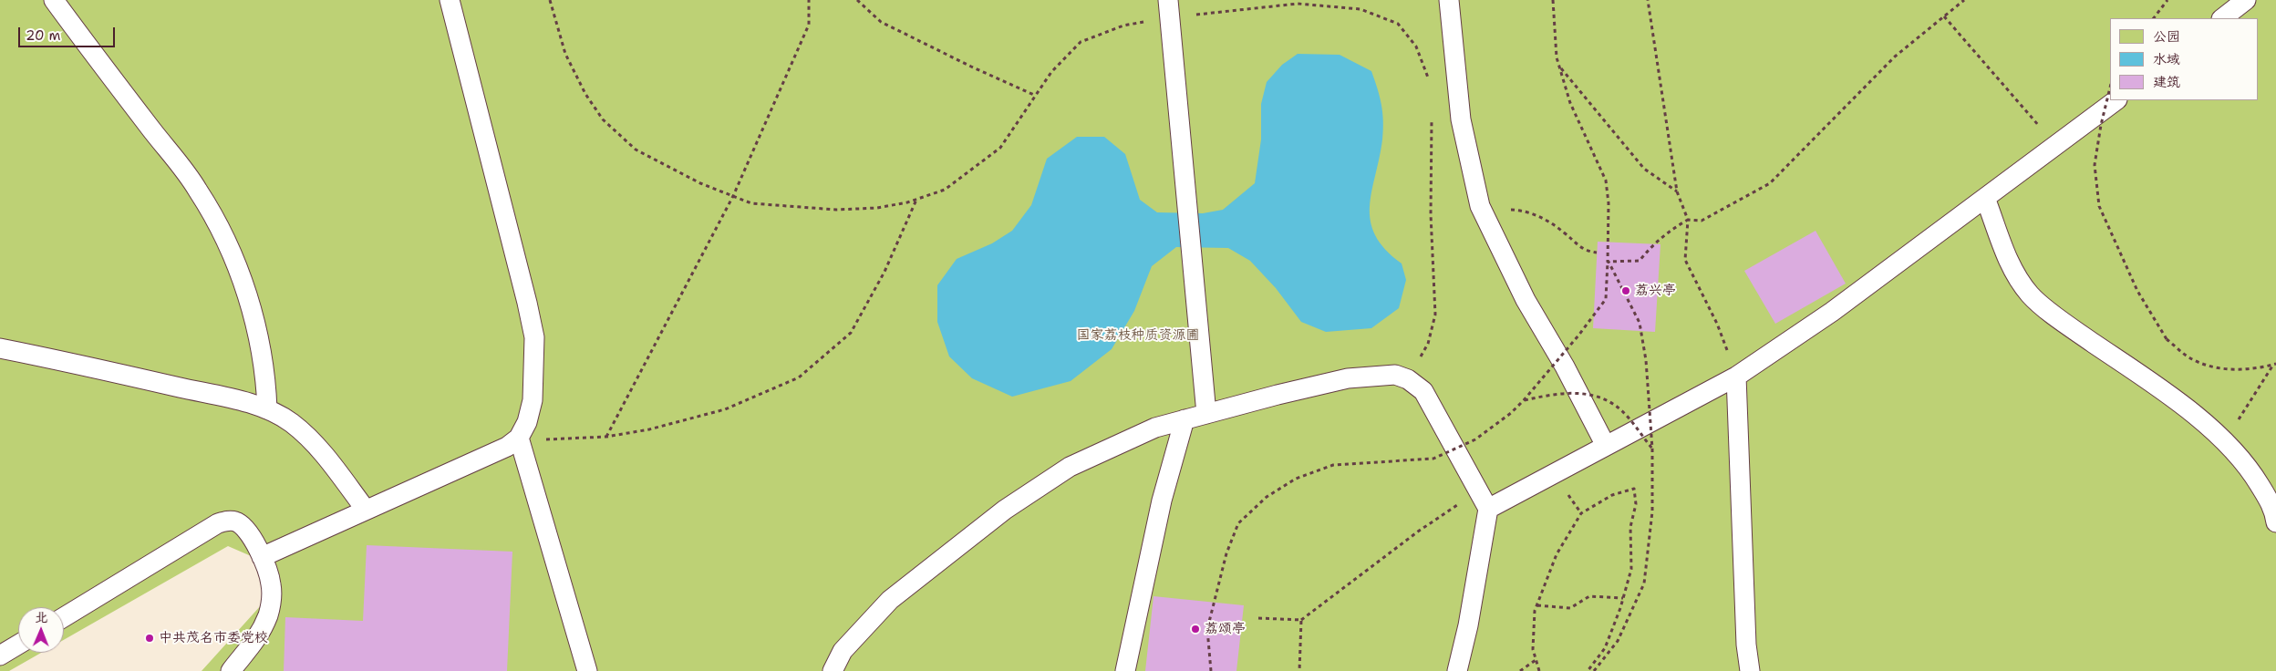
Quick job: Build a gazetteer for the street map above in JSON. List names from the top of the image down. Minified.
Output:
{"parks":["国家荔枝种质资源圃"],"places":["荔兴亭","荔颂亭","中共茂名市委党校"],"legend":["公园","水域","建筑"],"scale_bar":"20 m","north":"top"}
